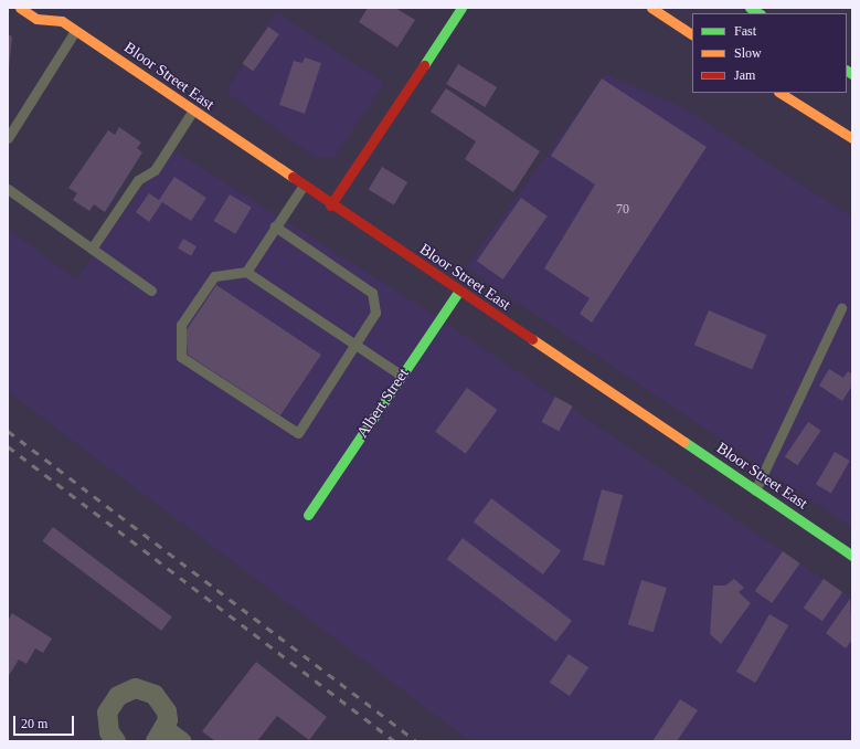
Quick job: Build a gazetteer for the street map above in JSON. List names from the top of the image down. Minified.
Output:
{"streets":{"main road":["Bloor Street East","Albert Street"]},"crossings":[["Bloor Street East","Albert Street"]],"house_numbers":["70"],"legend":["Fast","Slow","Jam"],"scale_bar":"20 m"}
